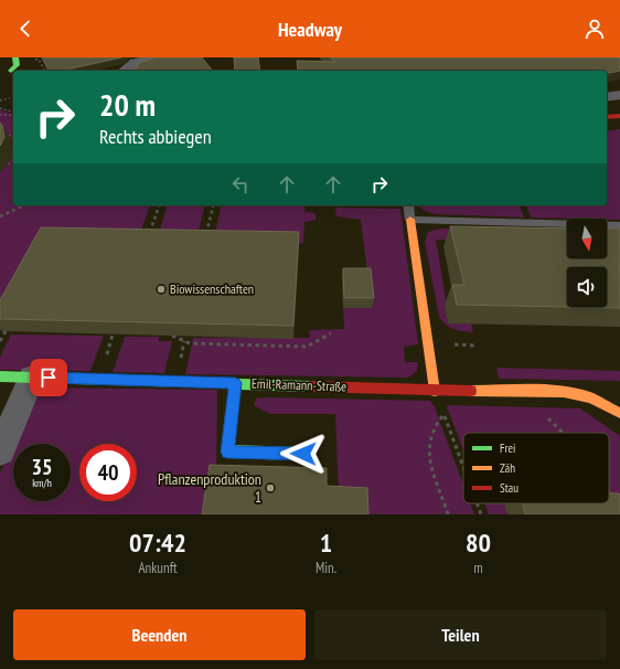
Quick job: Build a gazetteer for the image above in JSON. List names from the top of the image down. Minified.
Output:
{"streets":{"street":["Emil-Ramann-Straße"]},"places":["Biowissenschaften","Pflanzenproduktion 1"],"legend":["Frei","Zäh","Stau"],"north":"bottom","page":{"header":"Headway","turn":["20 m","Rechts abbiegen"],"speed":"35 km/h","limit":"40","eta":["07:42","Ankunft","1","Min.","80","m"],"buttons":["Beenden","Teilen"]}}
